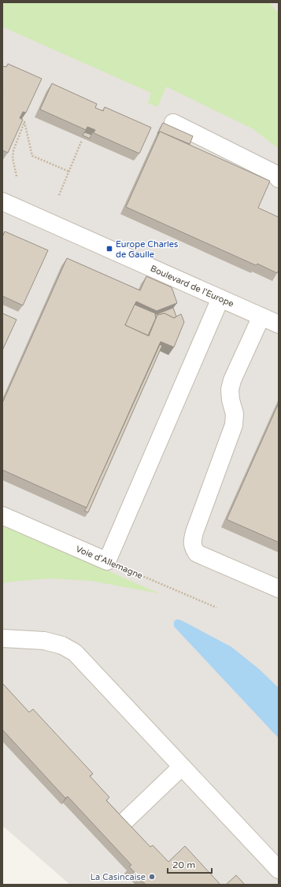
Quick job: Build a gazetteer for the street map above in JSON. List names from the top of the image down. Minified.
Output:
{"streets":{"street":["Boulevard de l'Europe","Voie d'Allemagne"]},"places":{"transit":["Europe Charles de Gaulle"],"other":["La Casincaise"]},"scale_bar":"20 m"}
